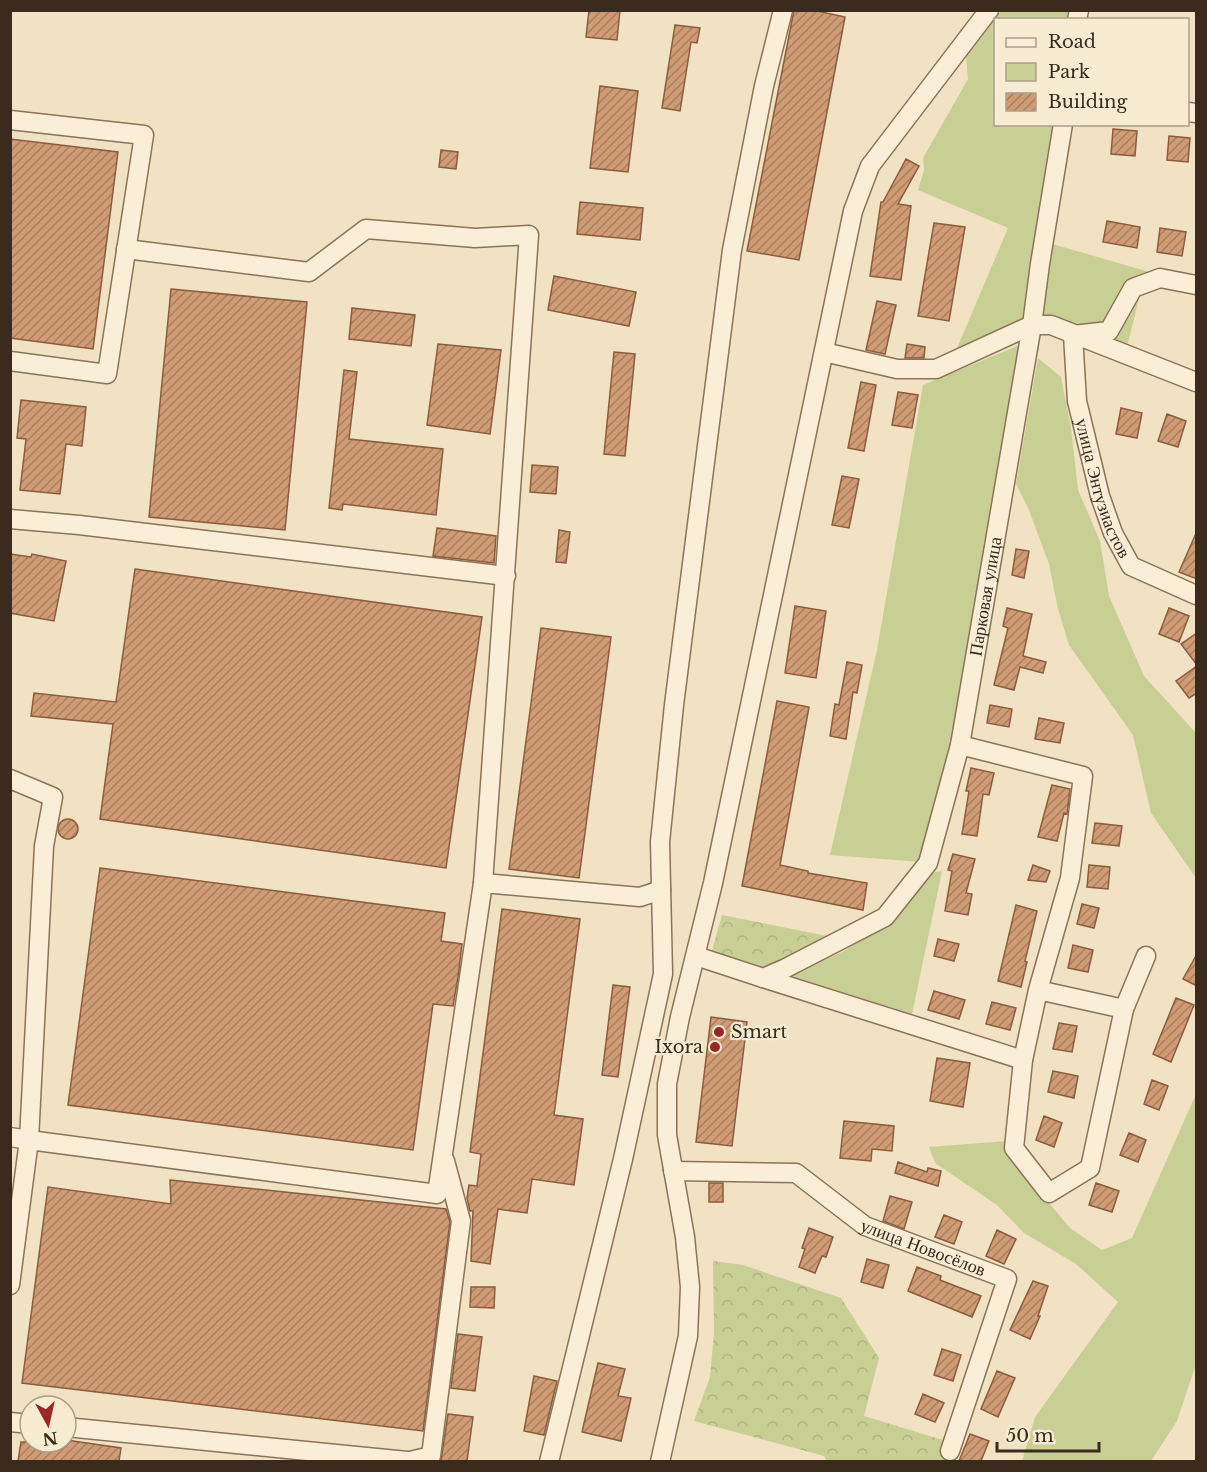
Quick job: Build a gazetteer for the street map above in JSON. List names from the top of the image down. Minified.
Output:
{"streets":{"street":["улица Энтузиастов","Парковая улица","улица Новосёлов"]},"places":["Smart","Ixora"],"legend":["Road","Park","Building"],"scale_bar":"50 m","north":"bottom"}
